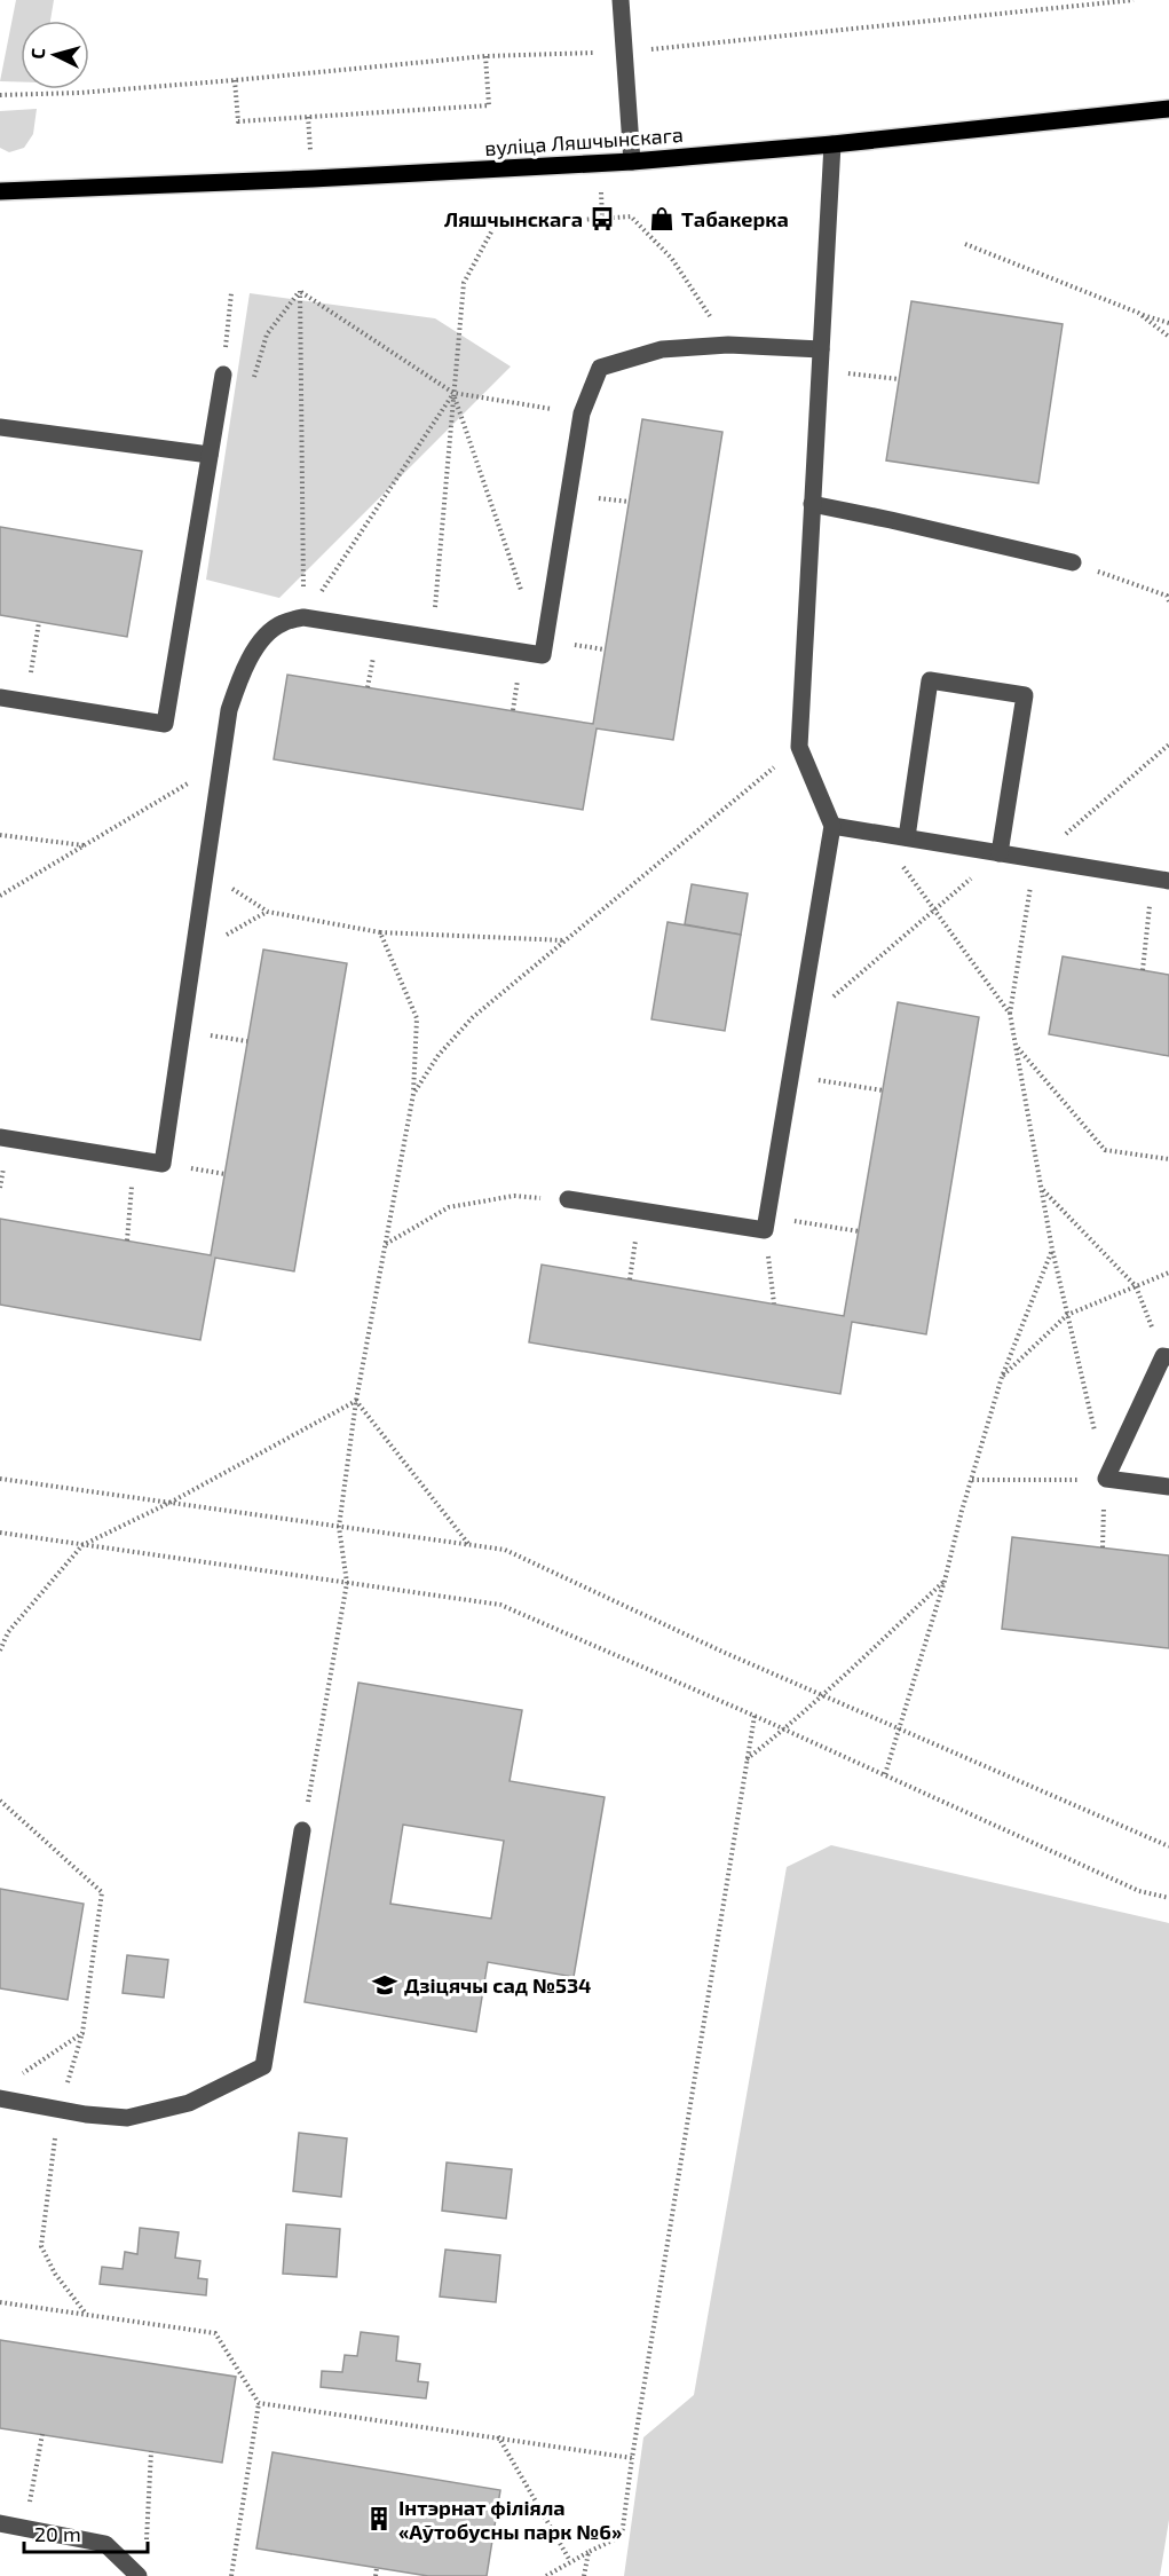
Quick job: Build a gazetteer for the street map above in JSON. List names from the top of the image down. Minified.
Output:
{"streets":{"main road":["вуліца Ляшчынскага"]},"places":{"bus stop":["Ляшчынскага"],"shop":["Табакерка"],"school or university":["Дзіцячы сад №534"],"building":["Інтэрнат філіяла «Аўтобусны парк №6»"]},"scale_bar":"20 m","north":"left"}
